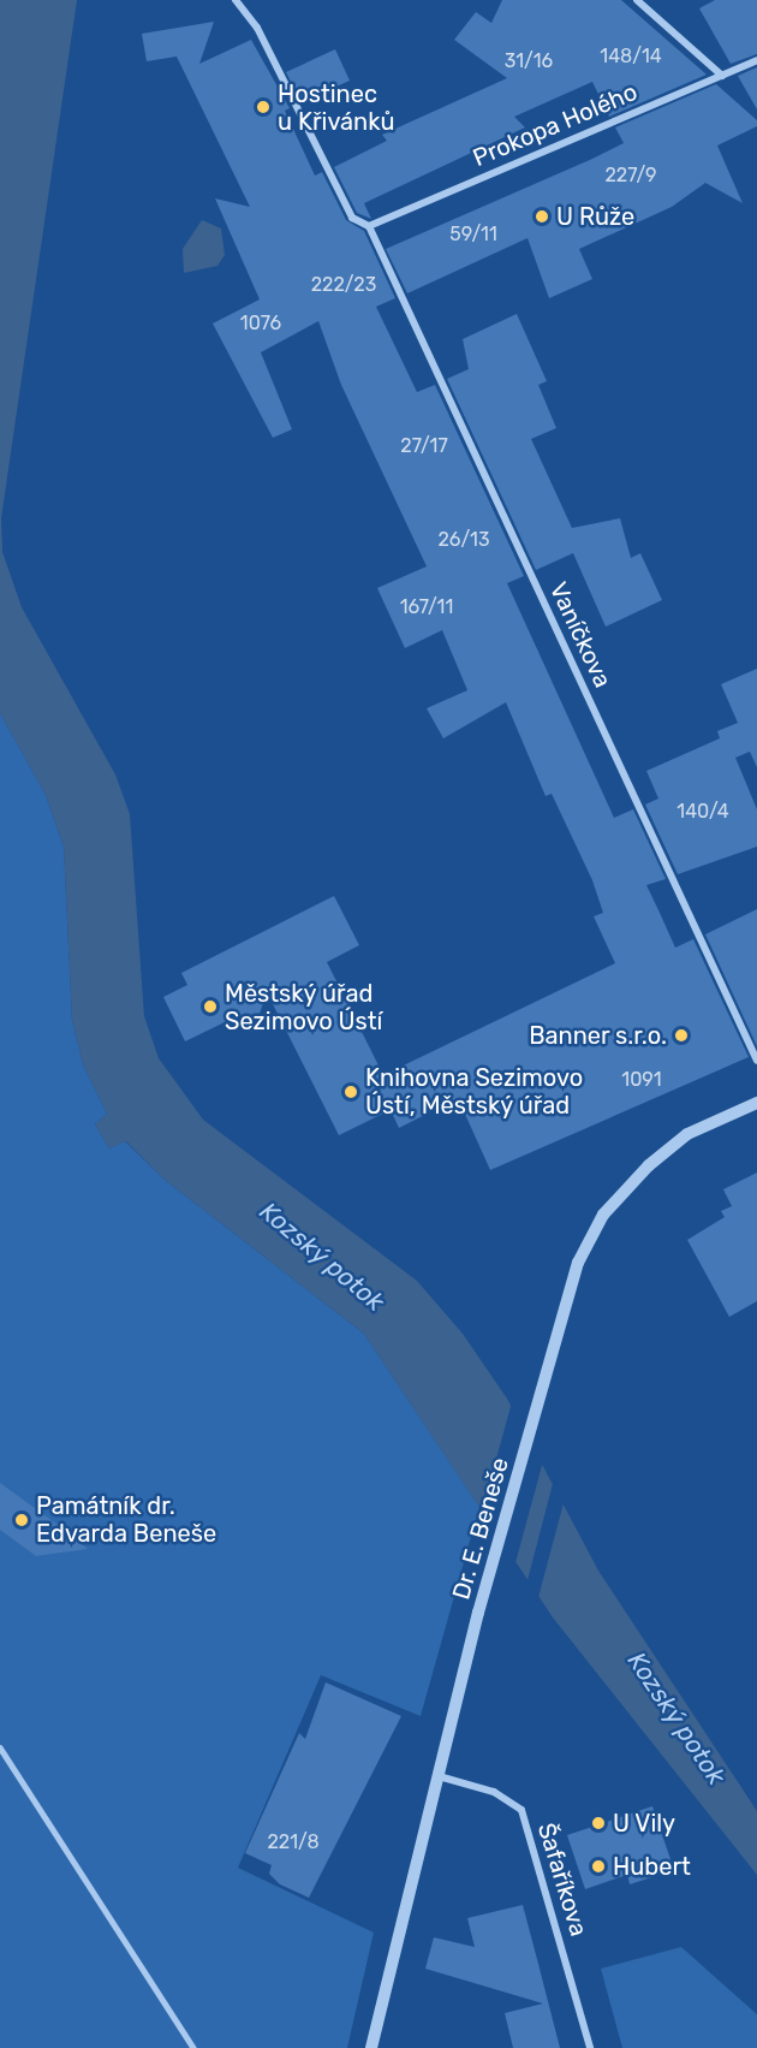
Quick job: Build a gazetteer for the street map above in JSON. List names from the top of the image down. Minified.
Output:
{"streets":{"street":["Prokopa Holého","Vaníčkova","Dr. E. Beneše","Šafaříkova"]},"crossings":[["Prokopa Holého","Vaníčkova"],["Dr. E. Beneše","Šafaříkova"]],"water":["Kozský potok"],"places":["Hostinec u Křivánků","U Růže","Městský úřad Sezimovo Ústí","Banner s.r.o.","Knihovna Sezimovo Ústí, Městský úřad","Památník dr. Edvarda Beneše","U Vily","Hubert"],"house_numbers":["148/14","31/16","227/9","59/11","222/23","1076","27/17","26/13","167/11","140/4","1091","221/8"]}
